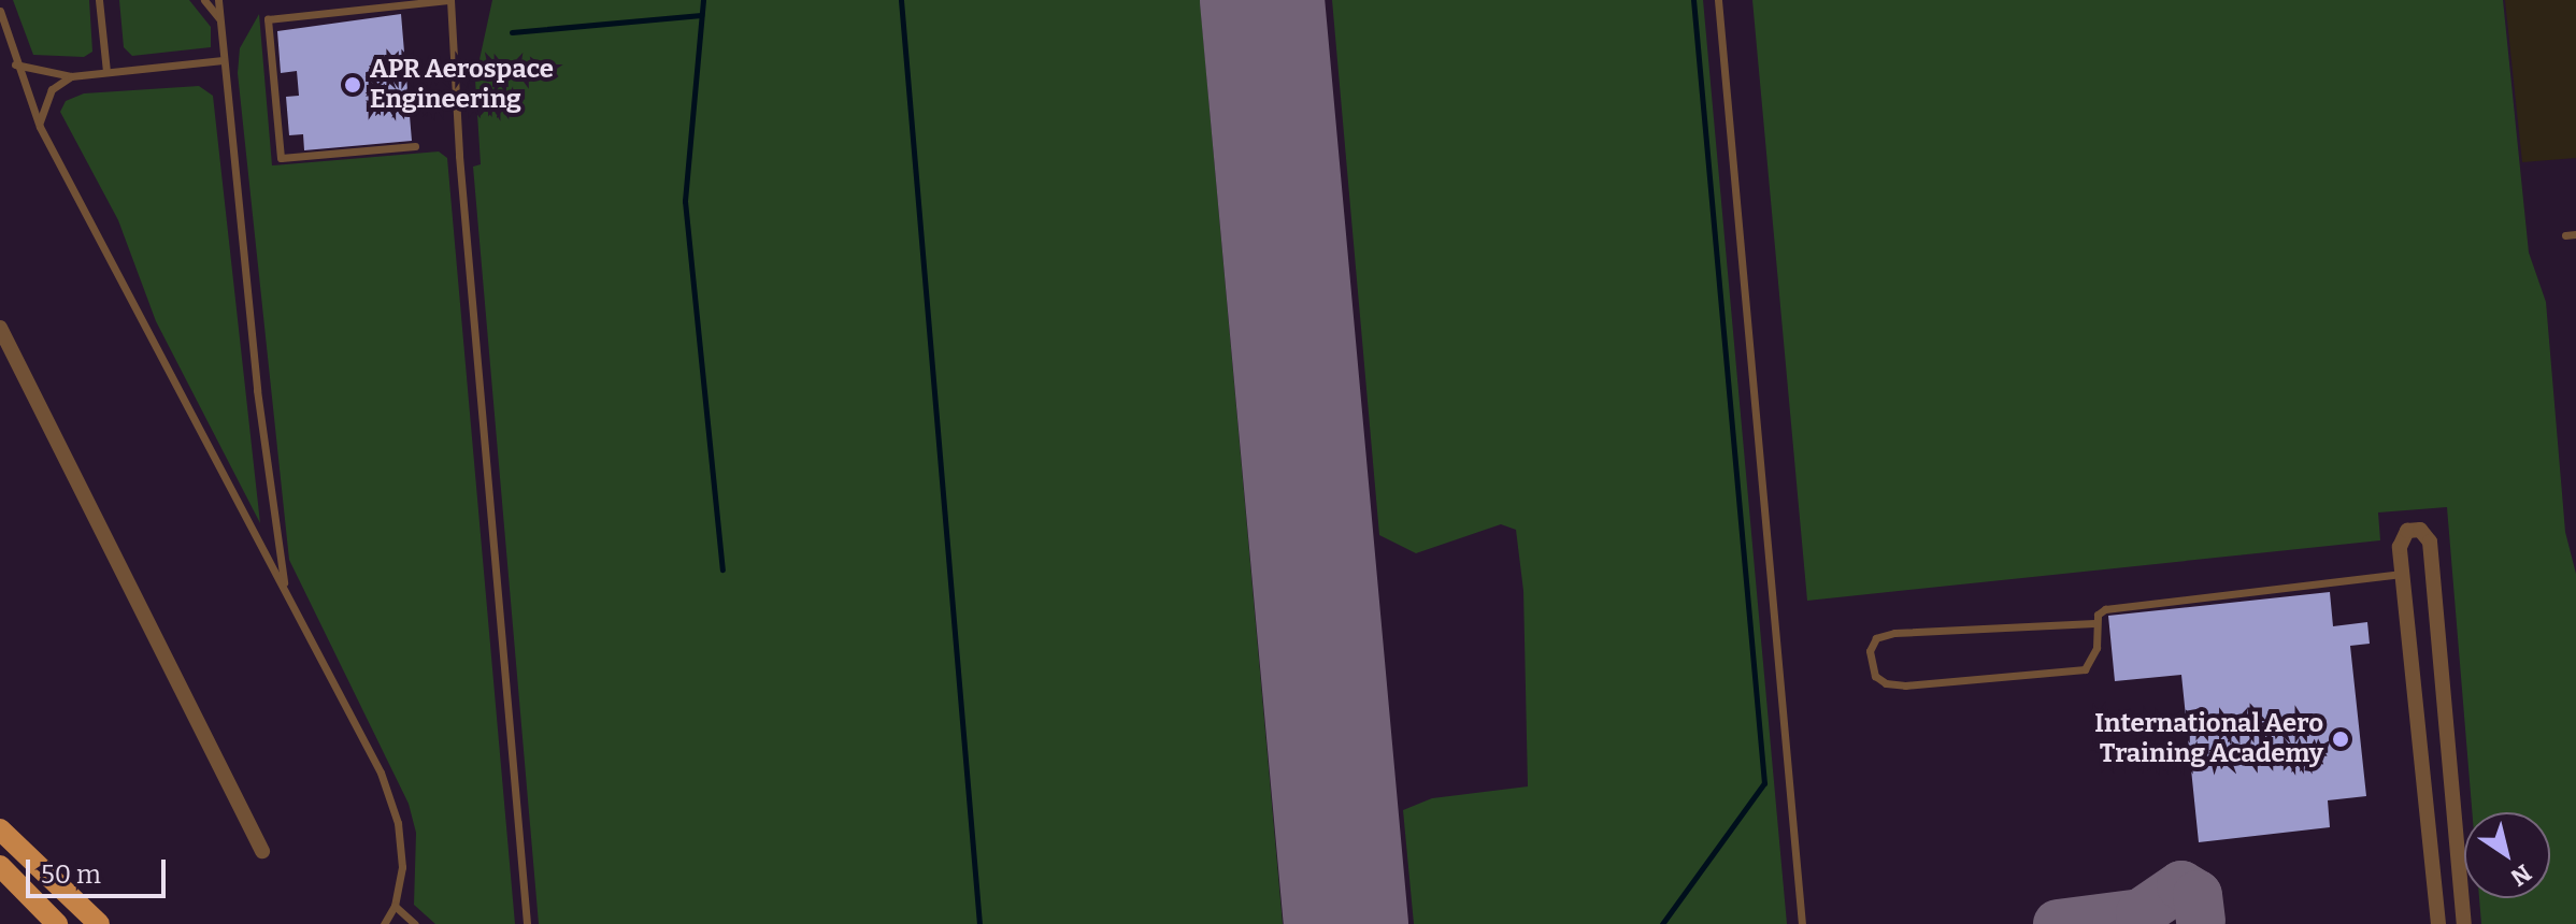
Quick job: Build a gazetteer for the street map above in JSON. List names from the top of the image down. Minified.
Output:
{"places":["APR Aerospace Engineering","International Aero Training Academy"],"scale_bar":"50 m","north":"bottom right"}
